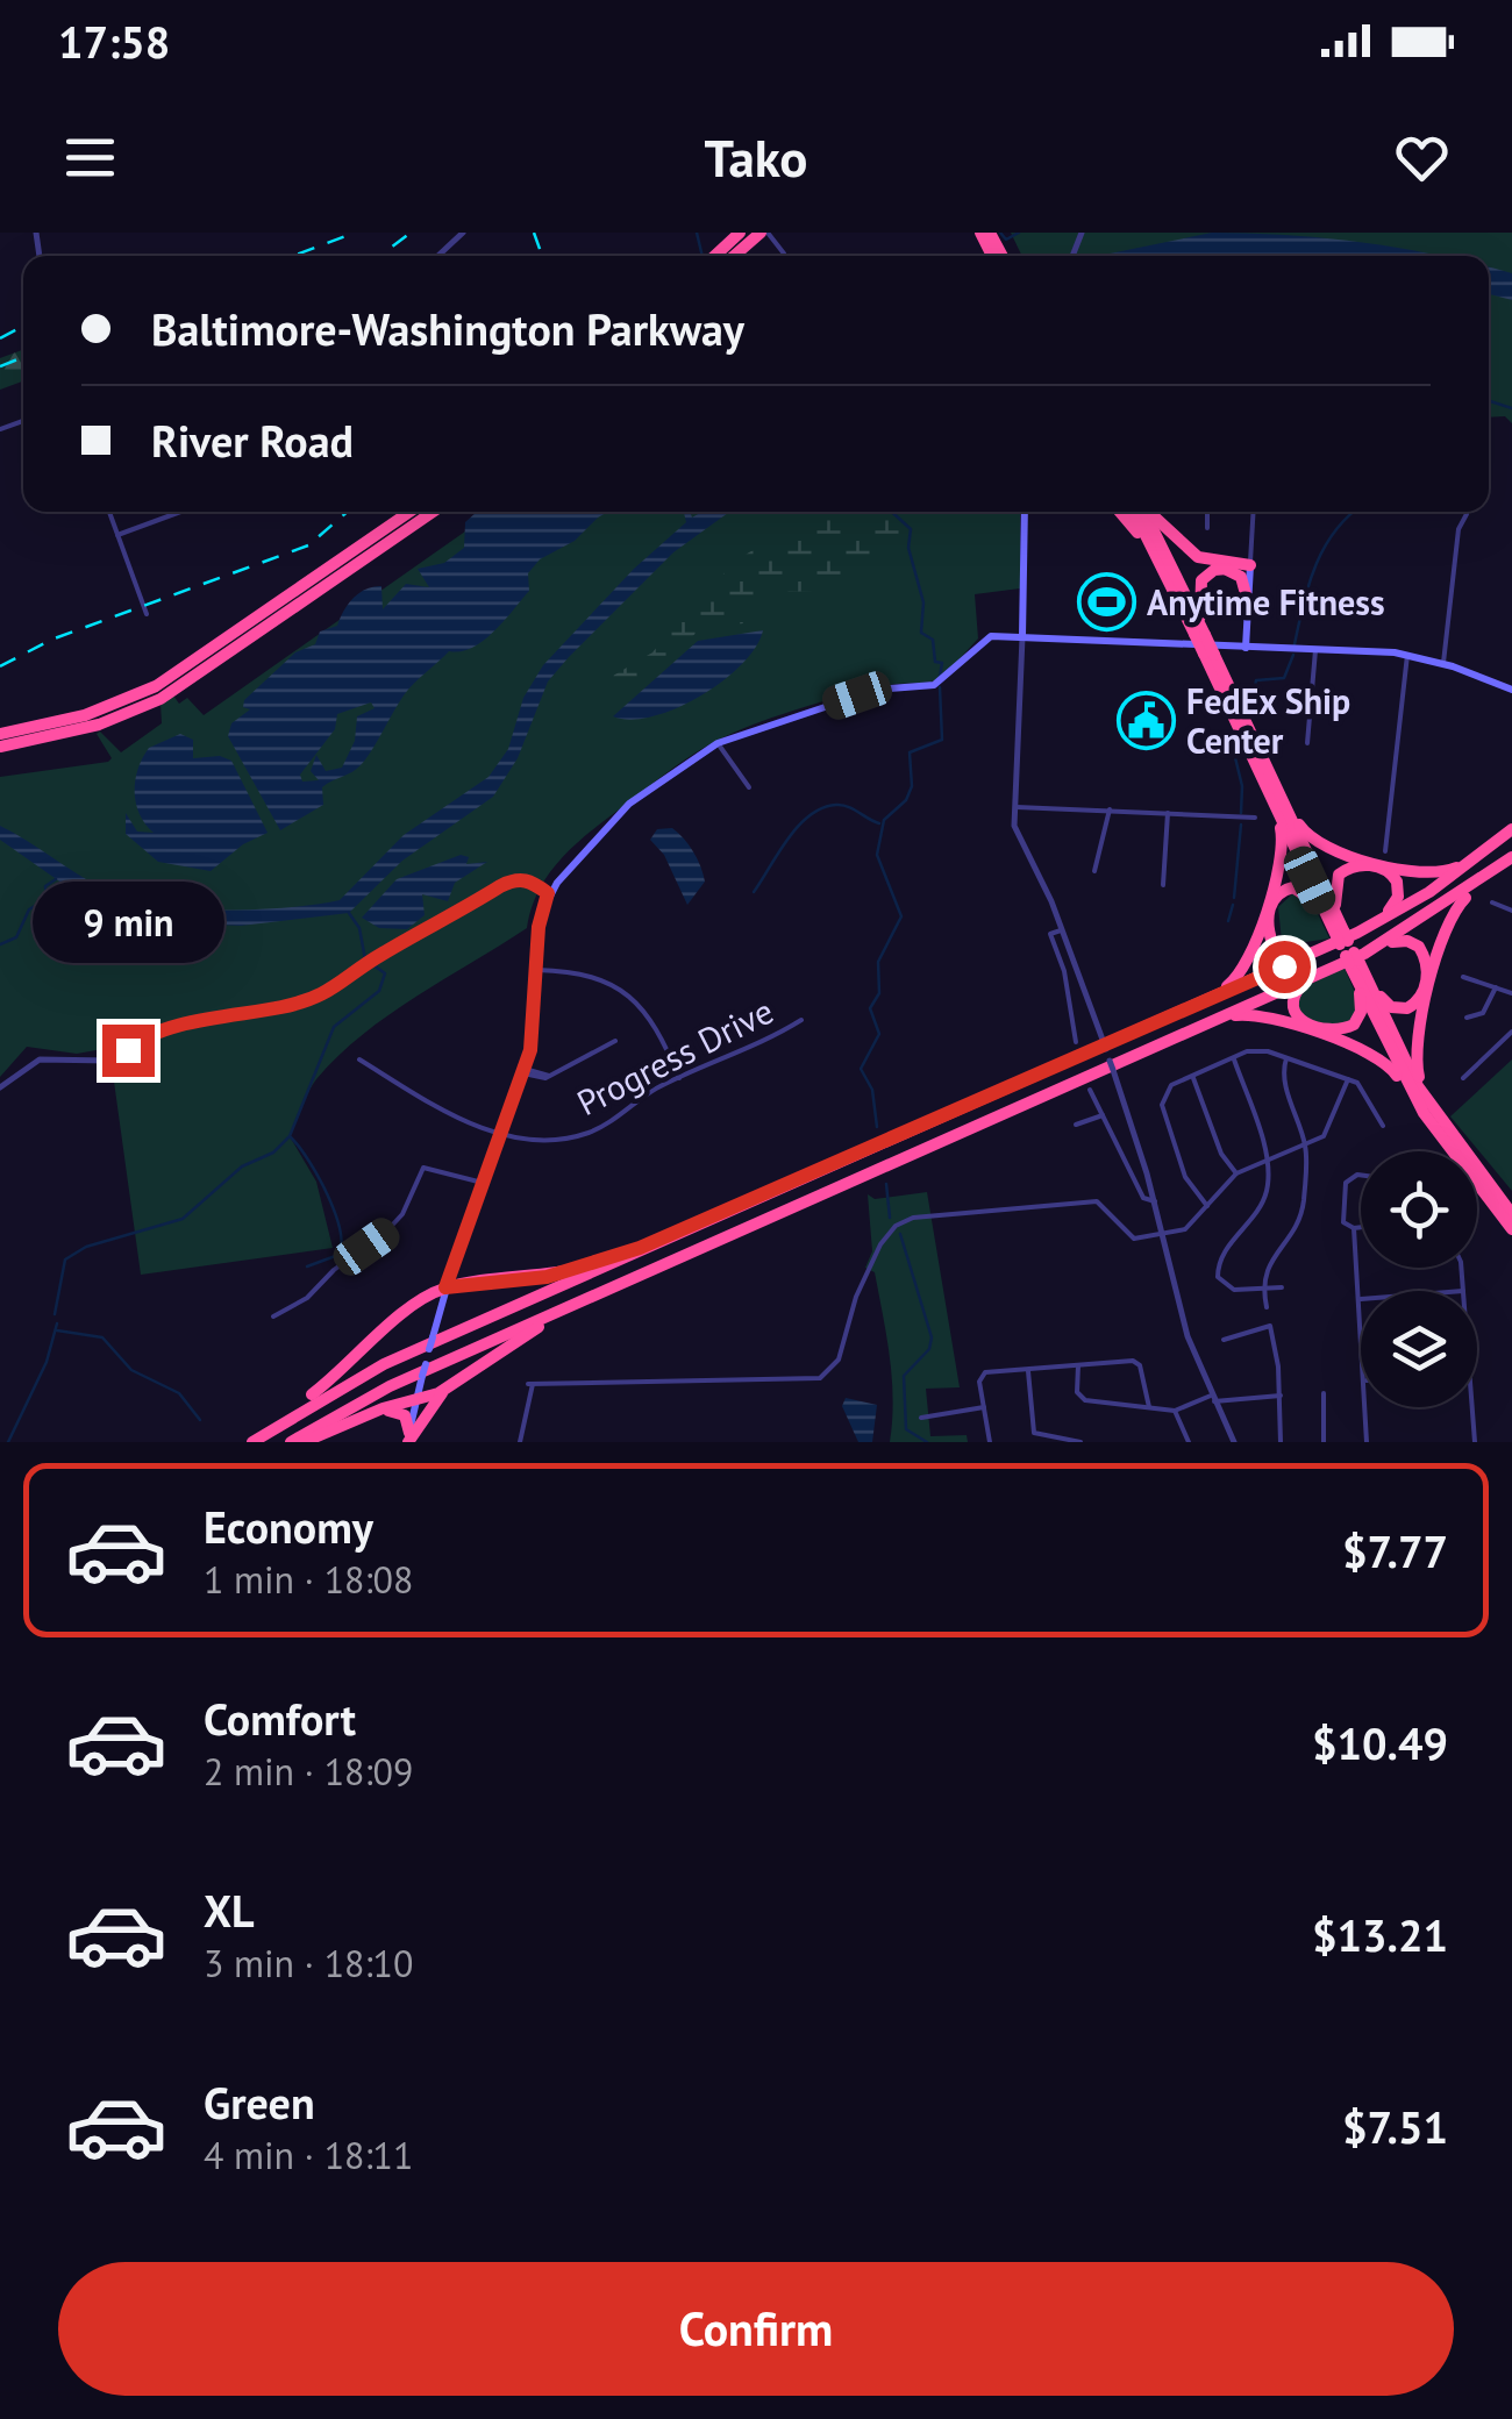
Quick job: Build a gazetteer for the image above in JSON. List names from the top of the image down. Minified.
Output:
{"streets":{"street":["Progress Drive"]},"places":{"sports":["Anytime Fitness"],"public building":["FedEx Ship Center"]},"page":{"status":"17:58","header":"Tako","banner":["Baltimore-Washington Parkway","River Road"],"bubble":"9 min","list":[{"name":"Economy","note":"1 min · 18:08","value":"$7.77"},{"name":"Comfort","note":"2 min · 18:09","value":"$10.49"},{"name":"XL","note":"3 min · 18:10","value":"$13.21"},{"name":"Green","note":"4 min · 18:11","value":"$7.51"}],"buttons":"Confirm"}}
